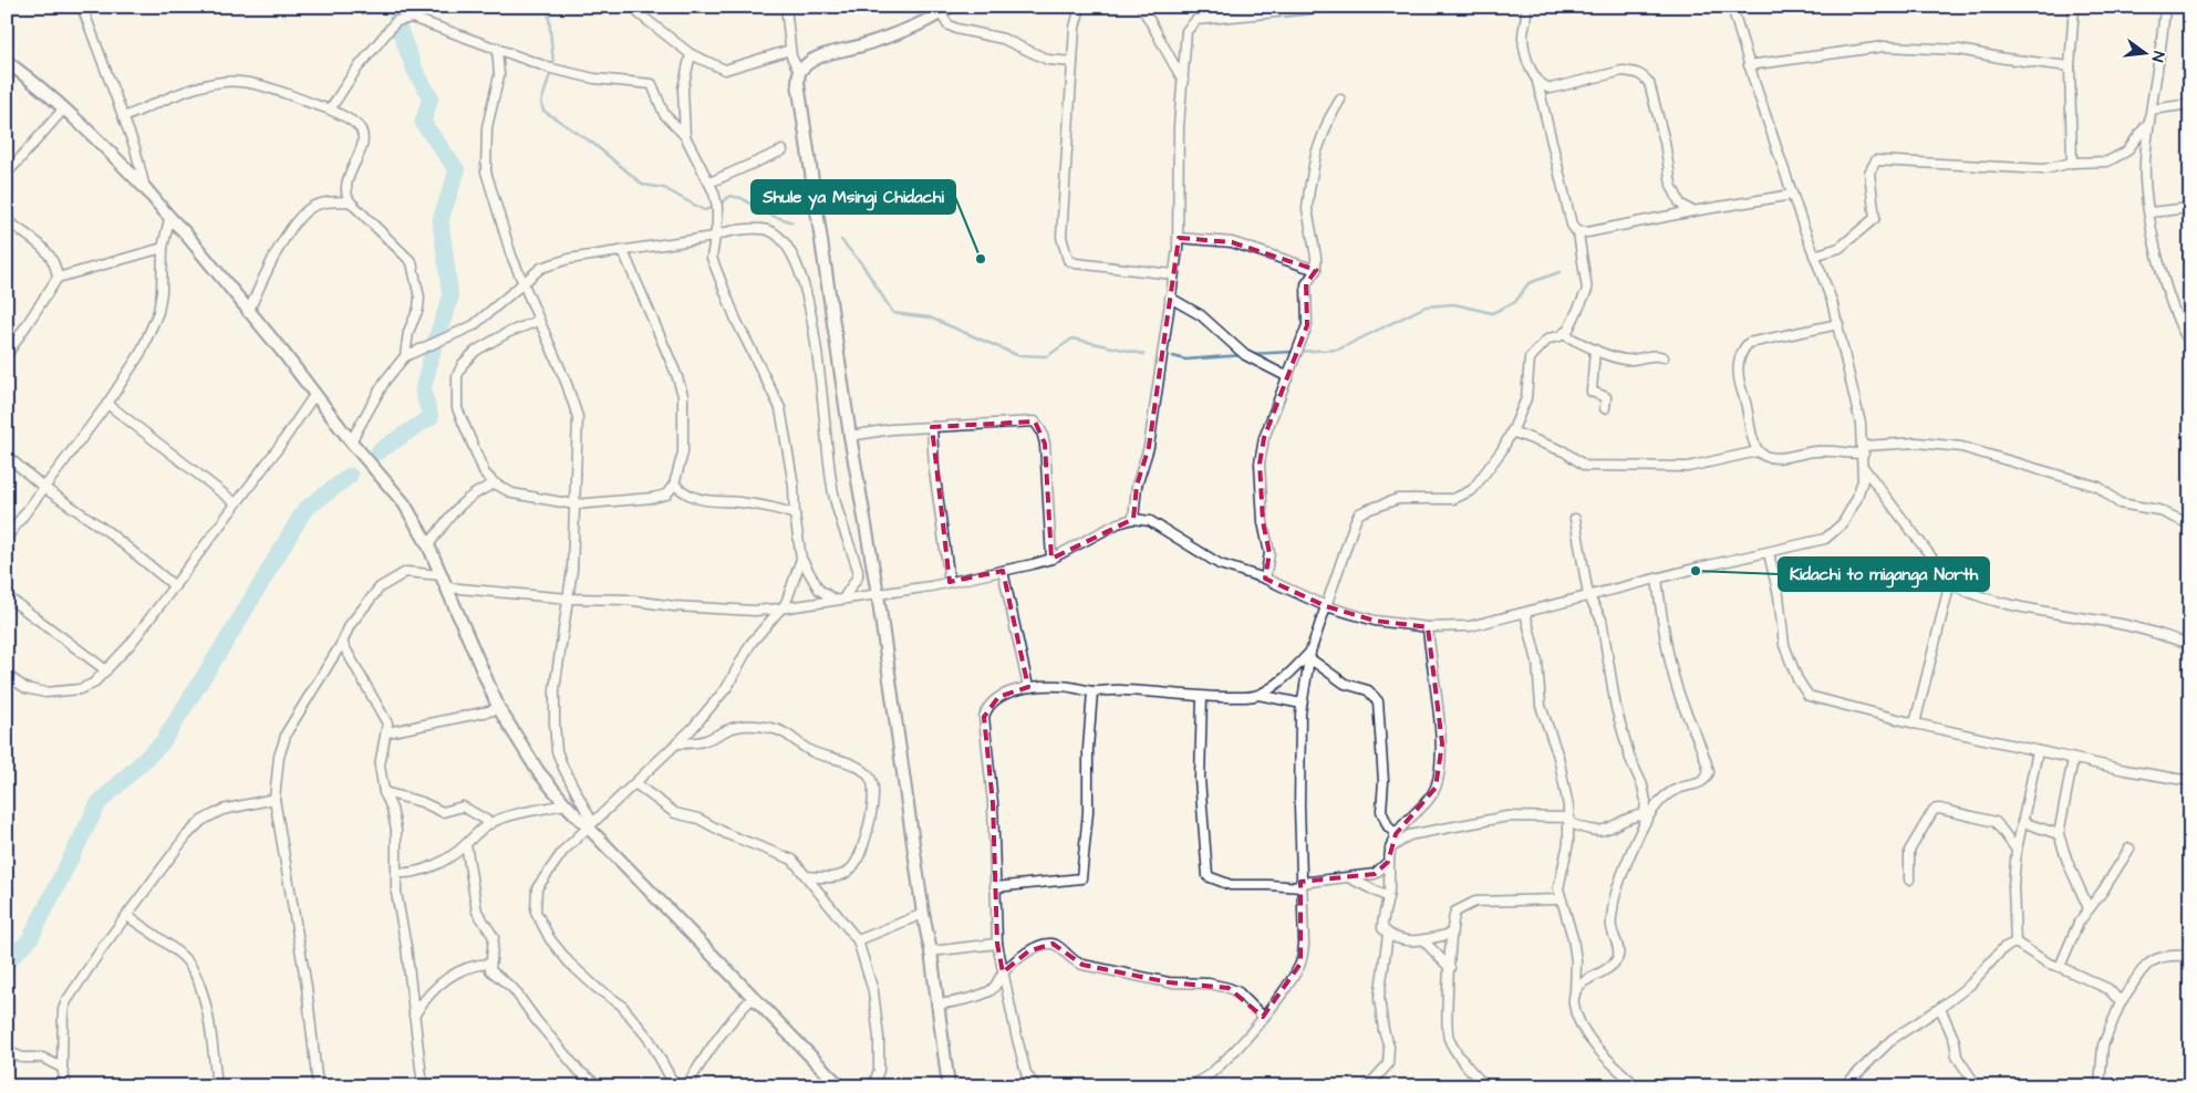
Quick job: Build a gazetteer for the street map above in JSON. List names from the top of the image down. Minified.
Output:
{"places":["Shule ya Msingi Chidachi","Kidachi to miganga North"],"north":"right"}
